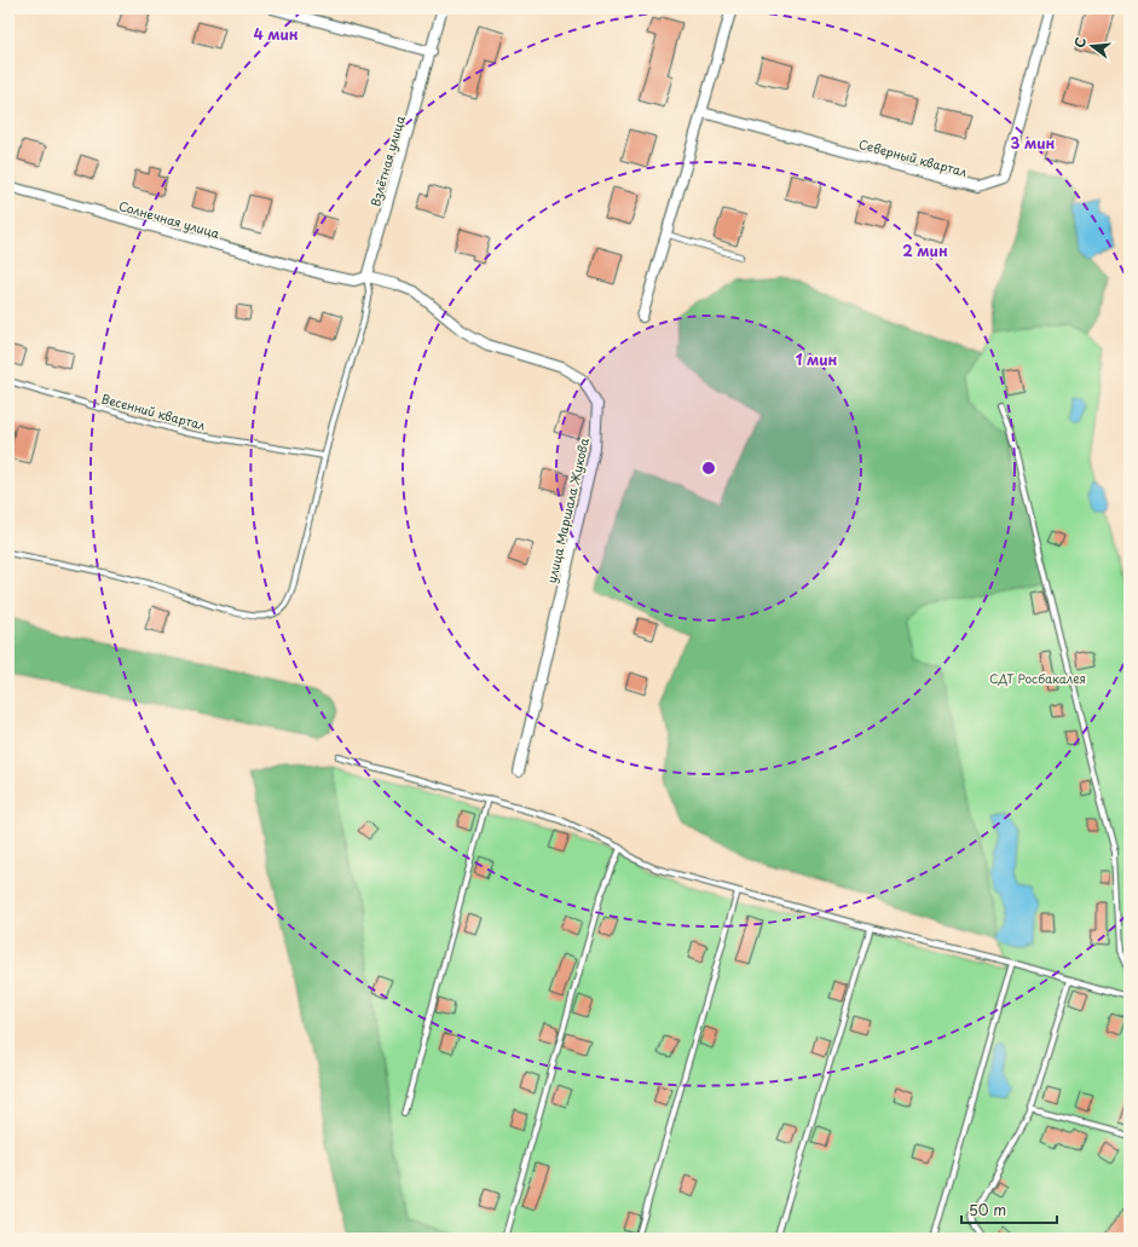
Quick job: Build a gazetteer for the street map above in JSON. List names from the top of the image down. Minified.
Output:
{"streets":{"street":["Северный квартал","Взлётная улица","Солнечная улица","улица Маршала Жукова"],"lane":["Весенний квартал"]},"crossings":[["Взлётная улица","Солнечная улица"],["Взлётная улица","улица Маршала Жукова"],["Солнечная улица","улица Маршала Жукова"]],"parks":["СДТ Росбакалея"],"scale_bar":"50 m","north":"left","rings":["4 мин","3 мин","2 мин","1 мин"]}
